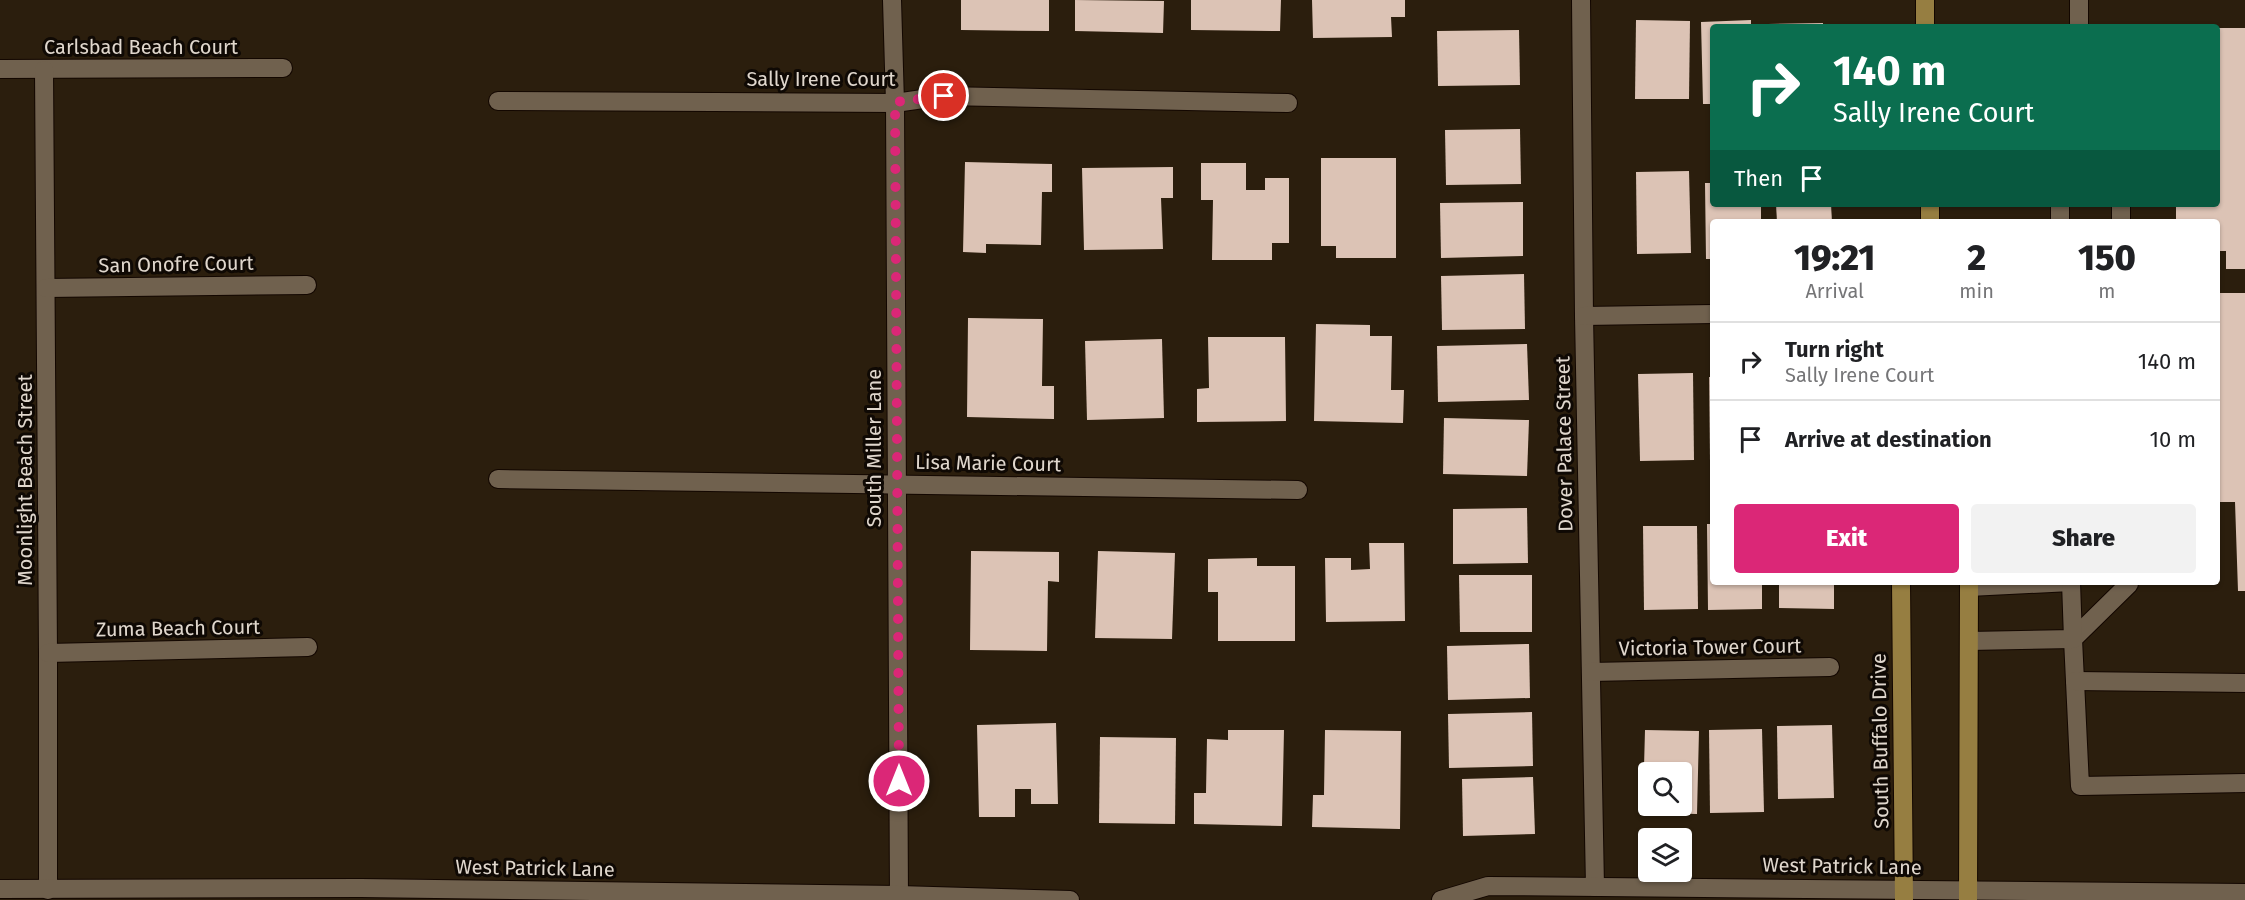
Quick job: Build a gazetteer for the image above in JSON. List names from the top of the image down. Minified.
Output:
{"streets":{"main road":["South Buffalo Drive"],"street":["Carlsbad Beach Court","Sally Irene Court","San Onofre Court","Dover Palace Street","South Miller Lane","Lisa Marie Court","Moonlight Beach Street","Zuma Beach Court","Victoria Tower Court","West Patrick Lane"]},"crossings":[["Carlsbad Beach Court","Moonlight Beach Street"],["Sally Irene Court","South Miller Lane"],["San Onofre Court","Moonlight Beach Street"],["Dover Palace Street","Victoria Tower Court"],["Dover Palace Street","West Patrick Lane"],["South Miller Lane","Lisa Marie Court"],["South Miller Lane","West Patrick Lane"],["Moonlight Beach Street","Zuma Beach Court"],["Moonlight Beach Street","West Patrick Lane"],["South Buffalo Drive","West Patrick Lane"]],"page":{"turn":["140 m","Sally Irene Court"],"then":"Then","eta":["19:21","Arrival","2","min","150","m"],"list":[{"name":"Turn right","note":"Sally Irene Court","value":"140 m"},{"name":"Arrive at destination","value":"10 m"}],"buttons":["Exit","Share"]}}
